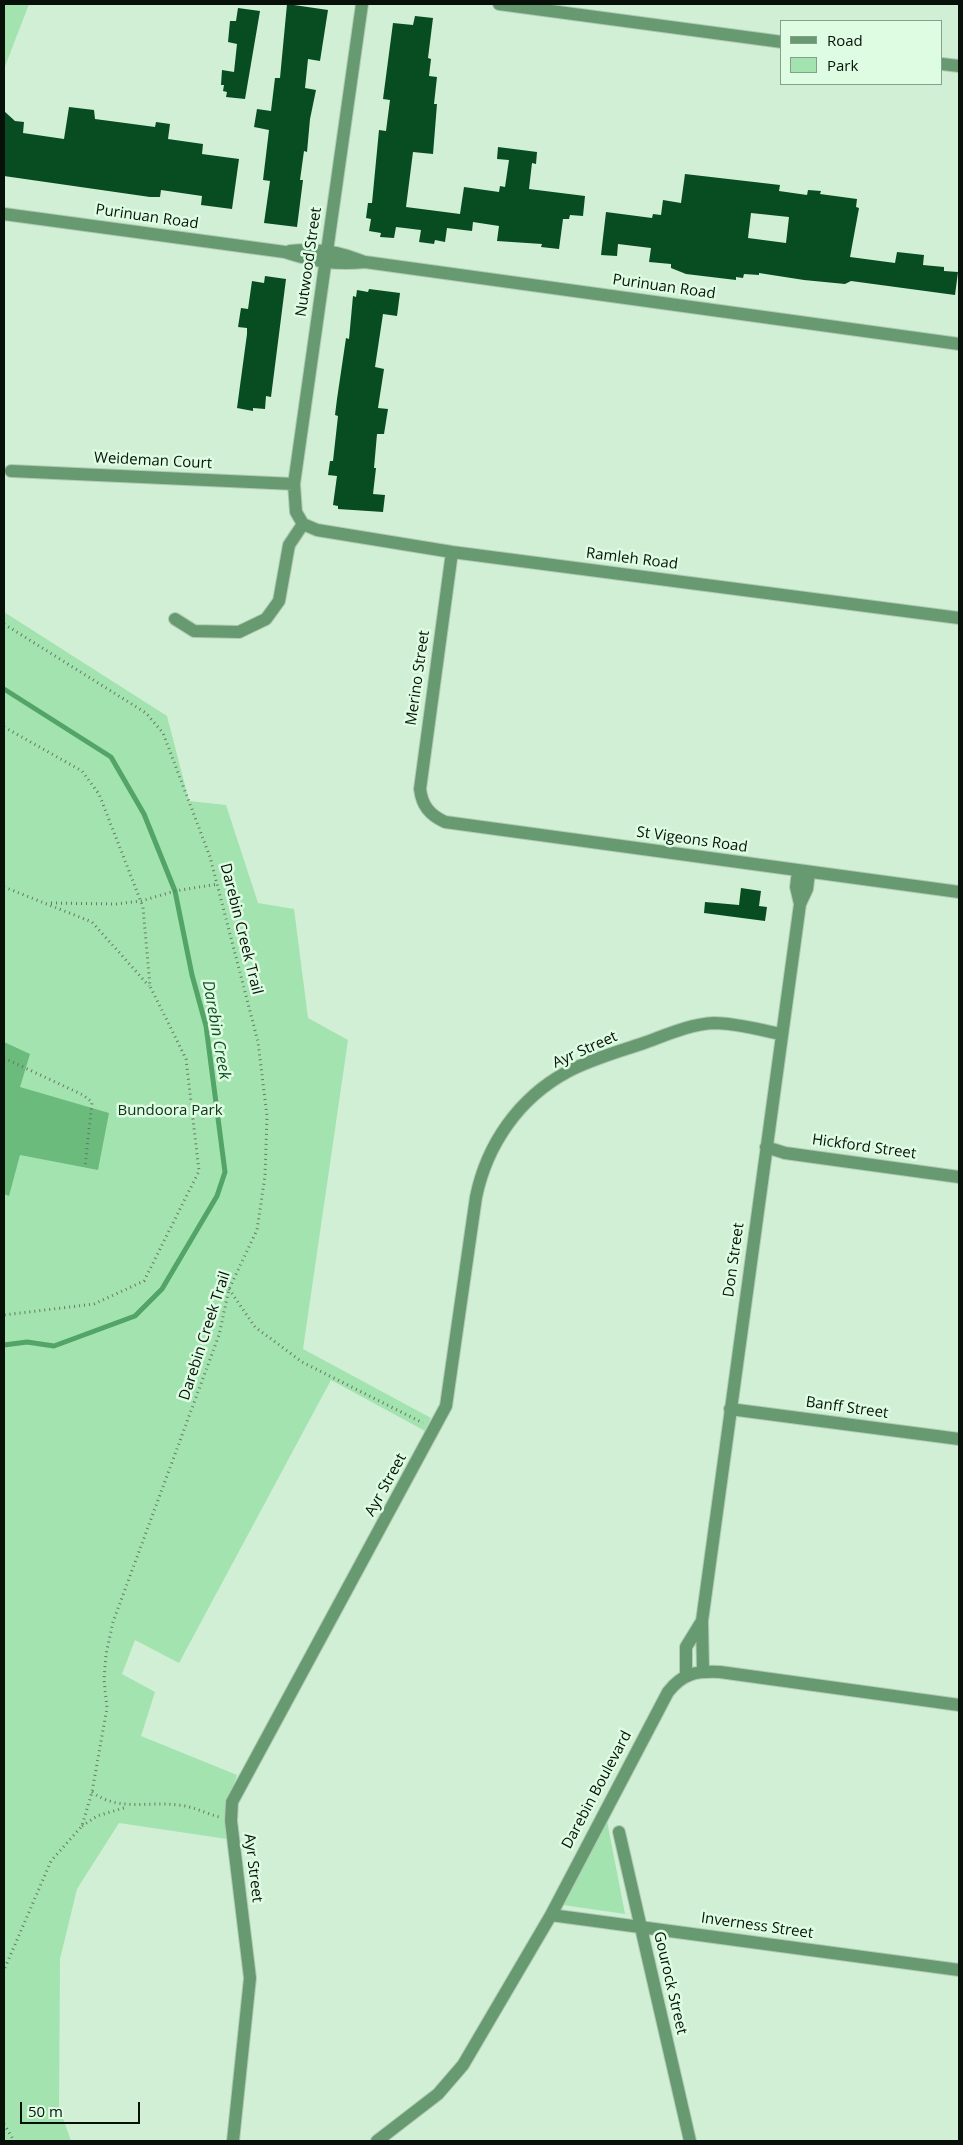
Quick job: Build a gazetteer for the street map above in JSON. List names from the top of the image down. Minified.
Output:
{"streets":{"street":["Purinuan Road","Nutwood Street","Weideman Court","Ramleh Road","Merino Street","St Vigeons Road","Ayr Street","Hickford Street","Don Street","Banff Street","Darebin Boulevard","Inverness Street","Gourock Street"],"path":["Darebin Creek Trail"]},"crossings":[["Purinuan Road","Nutwood Street"],["Nutwood Street","Weideman Court"],["Nutwood Street","Ramleh Road"],["Ramleh Road","Merino Street"],["Merino Street","St Vigeons Road"],["St Vigeons Road","Don Street"],["Ayr Street","Don Street"],["Hickford Street","Don Street"],["Don Street","Banff Street"],["Don Street","Darebin Boulevard"],["Darebin Boulevard","Inverness Street"],["Inverness Street","Gourock Street"]],"water":["Darebin Creek"],"parks":["Bundoora Park"],"legend":["Road","Park"],"scale_bar":"50 m"}
